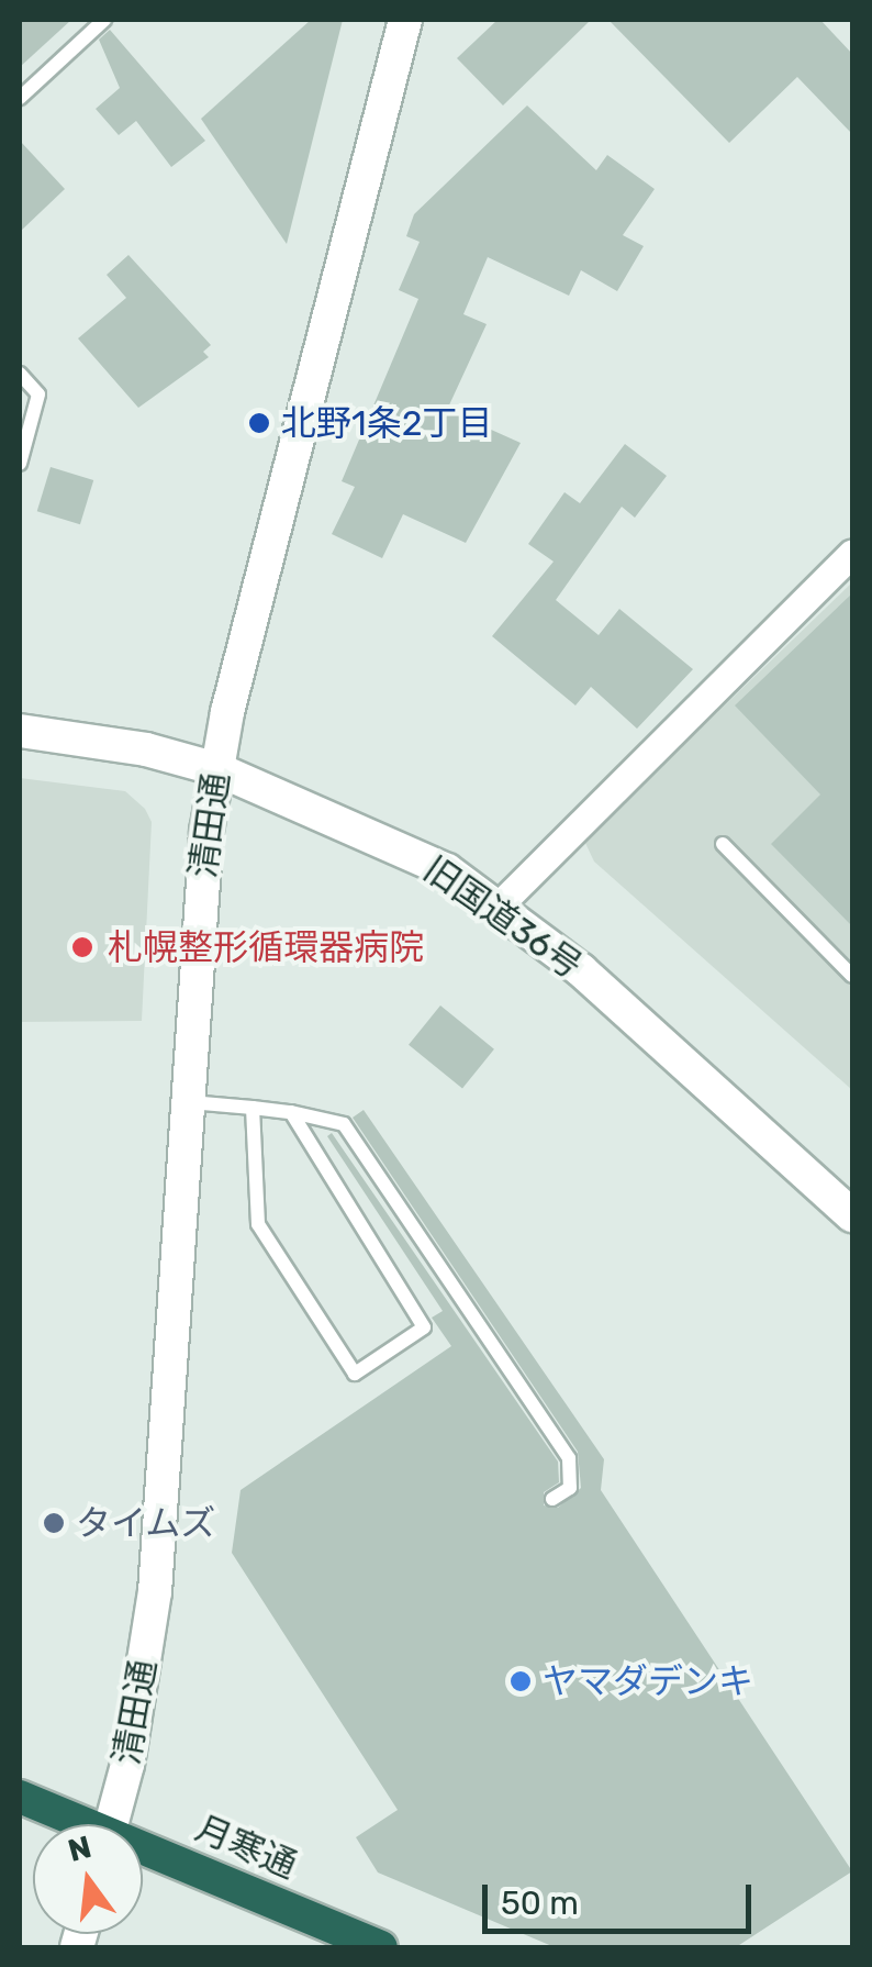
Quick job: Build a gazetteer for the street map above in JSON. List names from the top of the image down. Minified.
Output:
{"streets":{"highway":["月寒通"],"street":["清田通","旧国道36号"]},"crossings":[["清田通","旧国道36号"]],"places":["北野1条2丁目","札幌整形循環器病院","タイムズ","ヤマダデンキ"],"scale_bar":"50 m","north":"top"}
